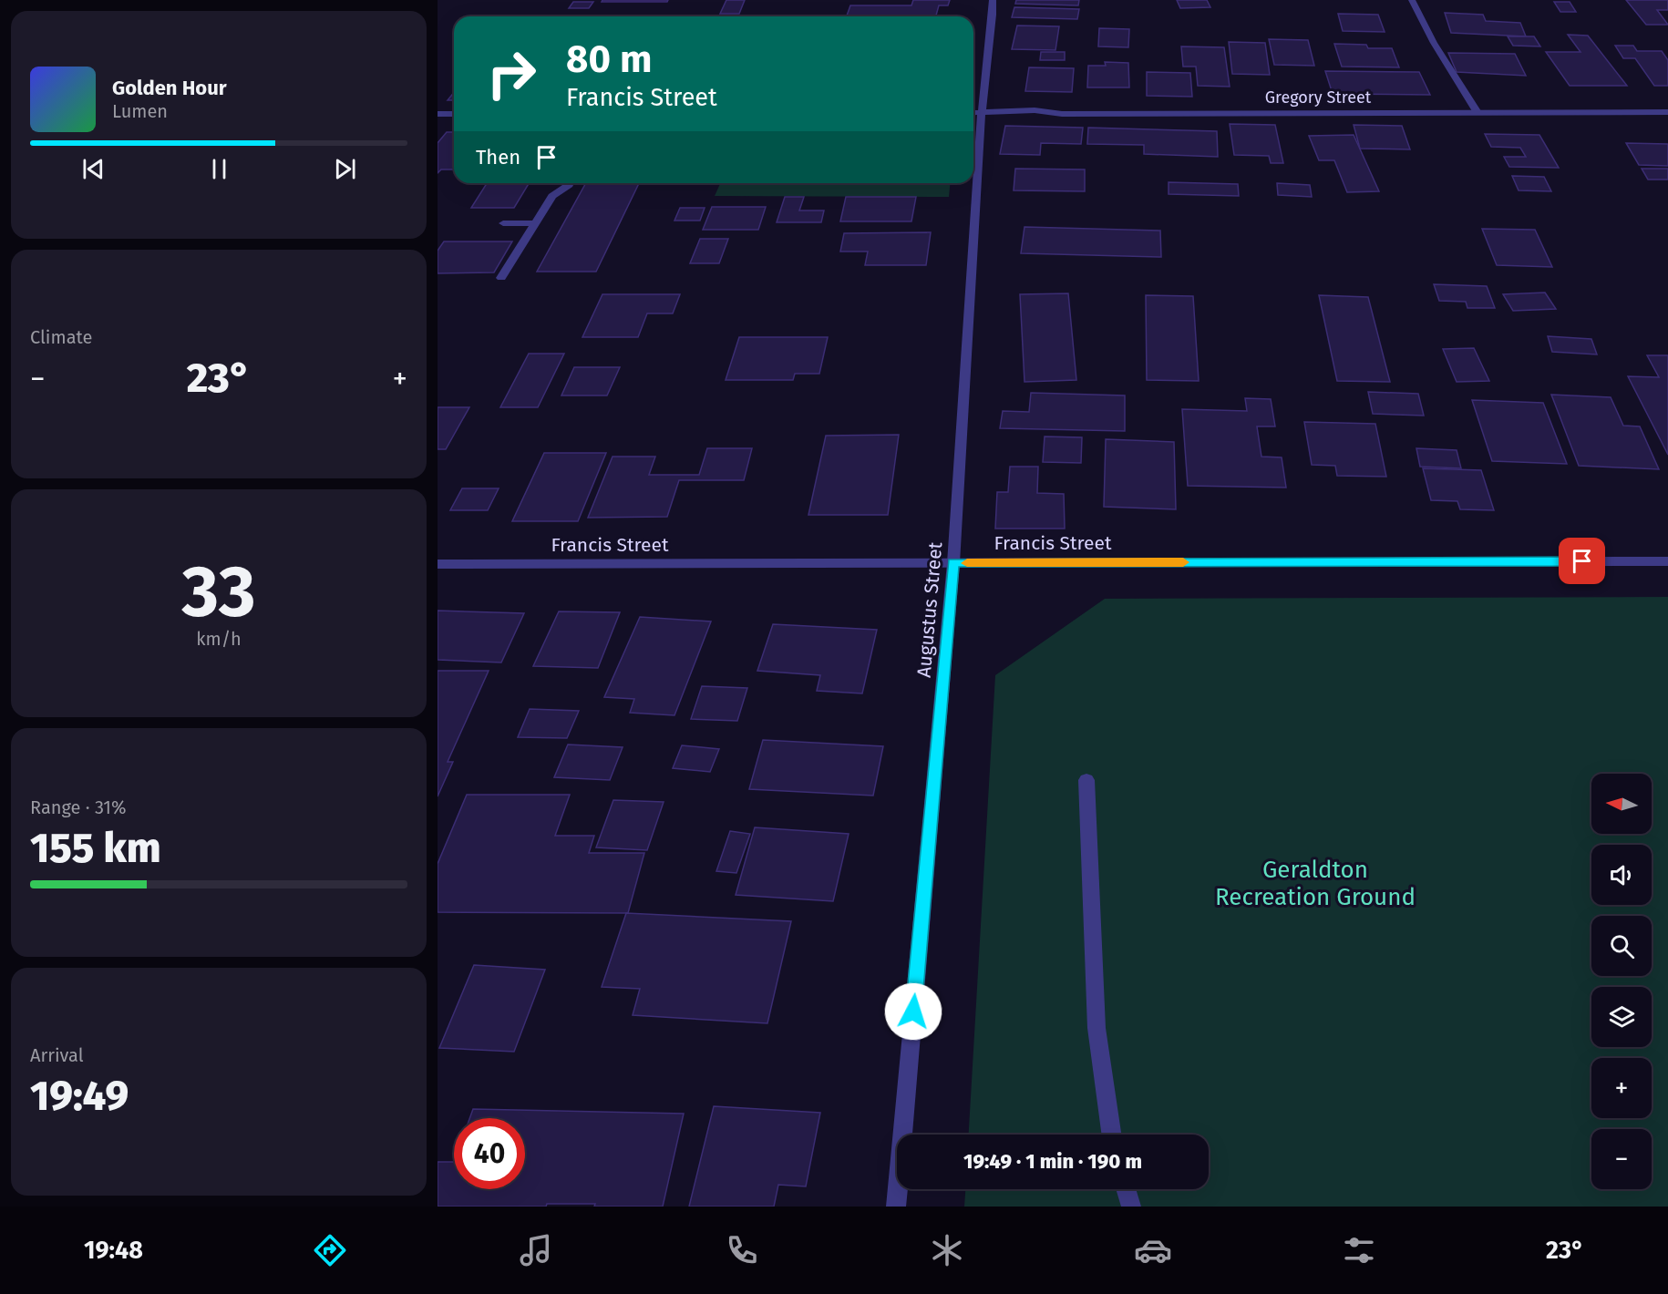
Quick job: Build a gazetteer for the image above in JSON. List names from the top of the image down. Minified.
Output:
{"streets":{"street":["Gregory Street","Francis Street","Augustus Street"]},"crossings":[["Gregory Street","Augustus Street"],["Francis Street","Augustus Street"]],"parks":["Geraldton Recreation Ground"],"north":"left","page":{"turn":["80 m","Francis Street"],"song":["Golden Hour","Lumen"],"then":"Then","tile":["Climate",["33","km/h"],["Range · 31%","155 km"],["Arrival","19:49"]],"heat":["−","23°","+"],"map_buttons":["+","−"],"limit":"40","trip":"19:49 · 1 min · 190 m","tabs":["19:48","23°"]}}
